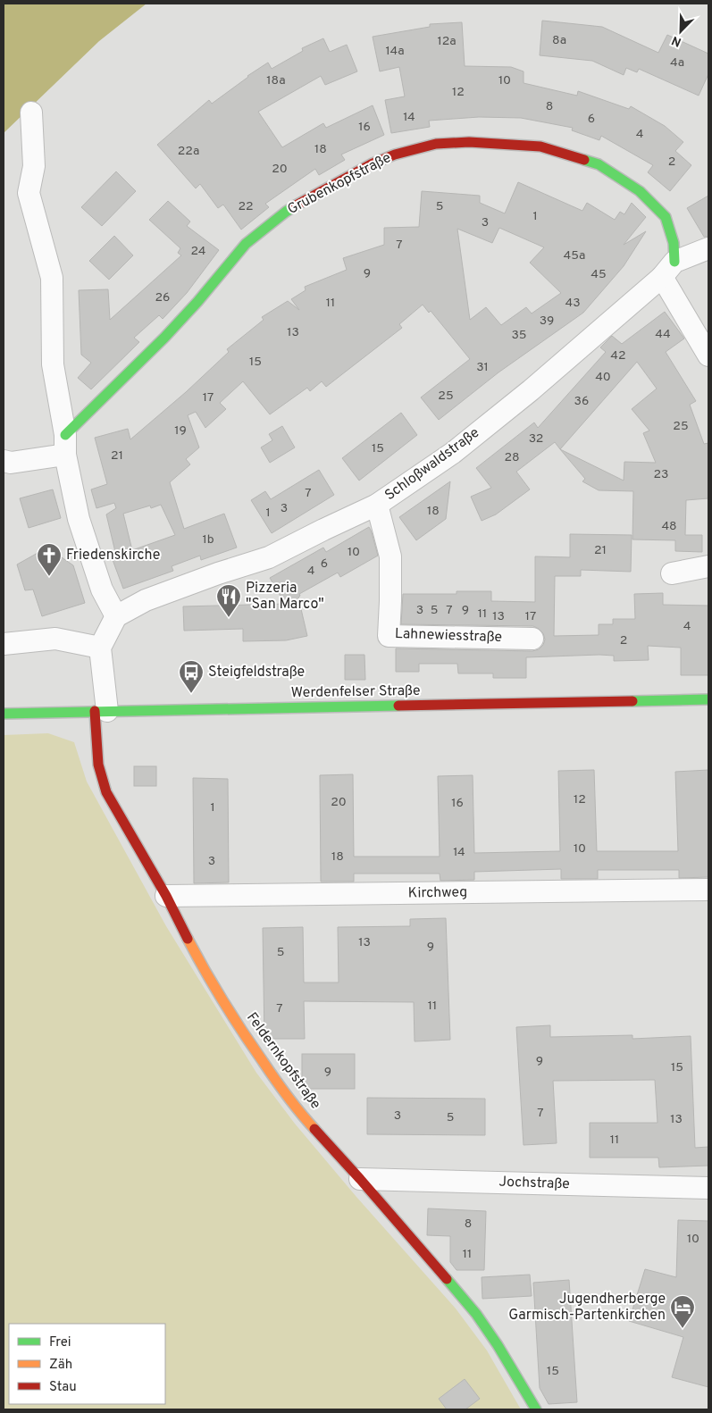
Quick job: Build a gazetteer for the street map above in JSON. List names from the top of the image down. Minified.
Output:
{"streets":{"street":["Grubenkopfstraße","Schloßwaldstraße","Lahnewiesstraße","Werdenfelser Straße","Kirchweg","Feldernkopfstraße","Jochstraße"]},"crossings":[["Grubenkopfstraße","Schloßwaldstraße"],["Schloßwaldstraße","Lahnewiesstraße"],["Werdenfelser Straße","Feldernkopfstraße"],["Kirchweg","Feldernkopfstraße"],["Feldernkopfstraße","Jochstraße"]],"places":{"church":["Friedenskirche"],"restaurant":["Pizzeria \"San Marco\""],"bus stop":["Steigfeldstraße"],"hotel":["Jugendherberge Garmisch-Partenkirchen"]},"house_numbers":["8a","12a","14a","4a","18a","10","12","8","14","6","16","4","18","22a","2","20","22","5","1","3","7","24","45a","9","45","26","11","43","39","13","44","35","42","15","31","40","25","17","36","25","19","32","15","21","28","23","7","3","18","1","48","1b","21","10","6","4","3","5","7","9","11","13","17","4","2","12","20","16","1","10","14","18","3","13","9","5","11","7","9","15","9","7","3","5","13","11","8","10","11","15"],"legend":["Frei","Zäh","Stau"],"north":"bottom left"}
